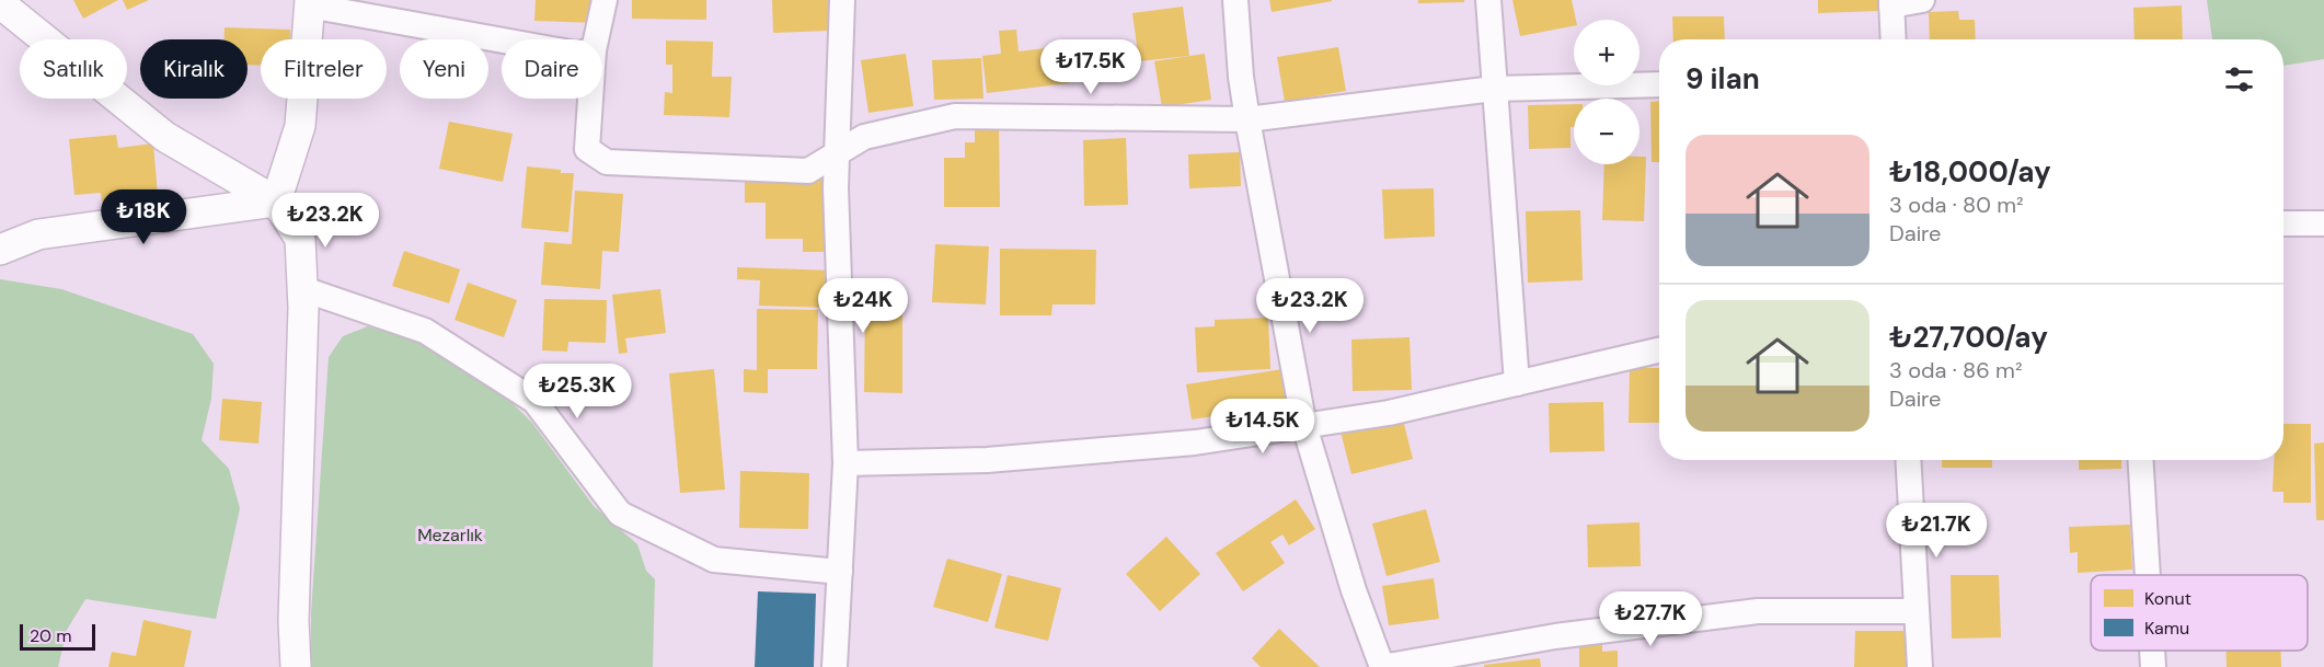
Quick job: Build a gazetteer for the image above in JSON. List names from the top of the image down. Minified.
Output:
{"parks":["Mezarlık"],"legend":["Konut","Kamu"],"scale_bar":"20 m","page":{"map_buttons":["+","−"],"price":["₺17.5K","₺18K","₺23.2K","₺24K","₺23.2K","₺25.3K","₺14.5K","₺21.7K","₺27.7K"],"chip":["Satılık","Kiralık","Filtreler","Yeni","Daire"],"heading":"9 ilan","list":[{"name":"₺18,000/ay","note":"3 oda · 80 m² · Daire"},{"name":"₺27,700/ay","note":"3 oda · 86 m² · Daire"}],"scale":"20 m"}}
